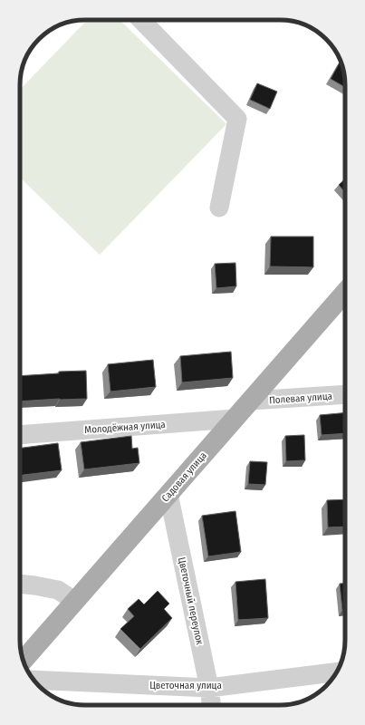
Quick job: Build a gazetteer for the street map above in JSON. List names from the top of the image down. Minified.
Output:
{"streets":{"main road":["Садовая улица"],"street":["Полевая улица","Молодёжная улица","Цветочный переулок","Цветочная улица"]},"crossings":[["Полевая улица","Садовая улица"],["Молодёжная улица","Садовая улица"],["Садовая улица","Цветочный переулок"],["Цветочный переулок","Цветочная улица"]]}
